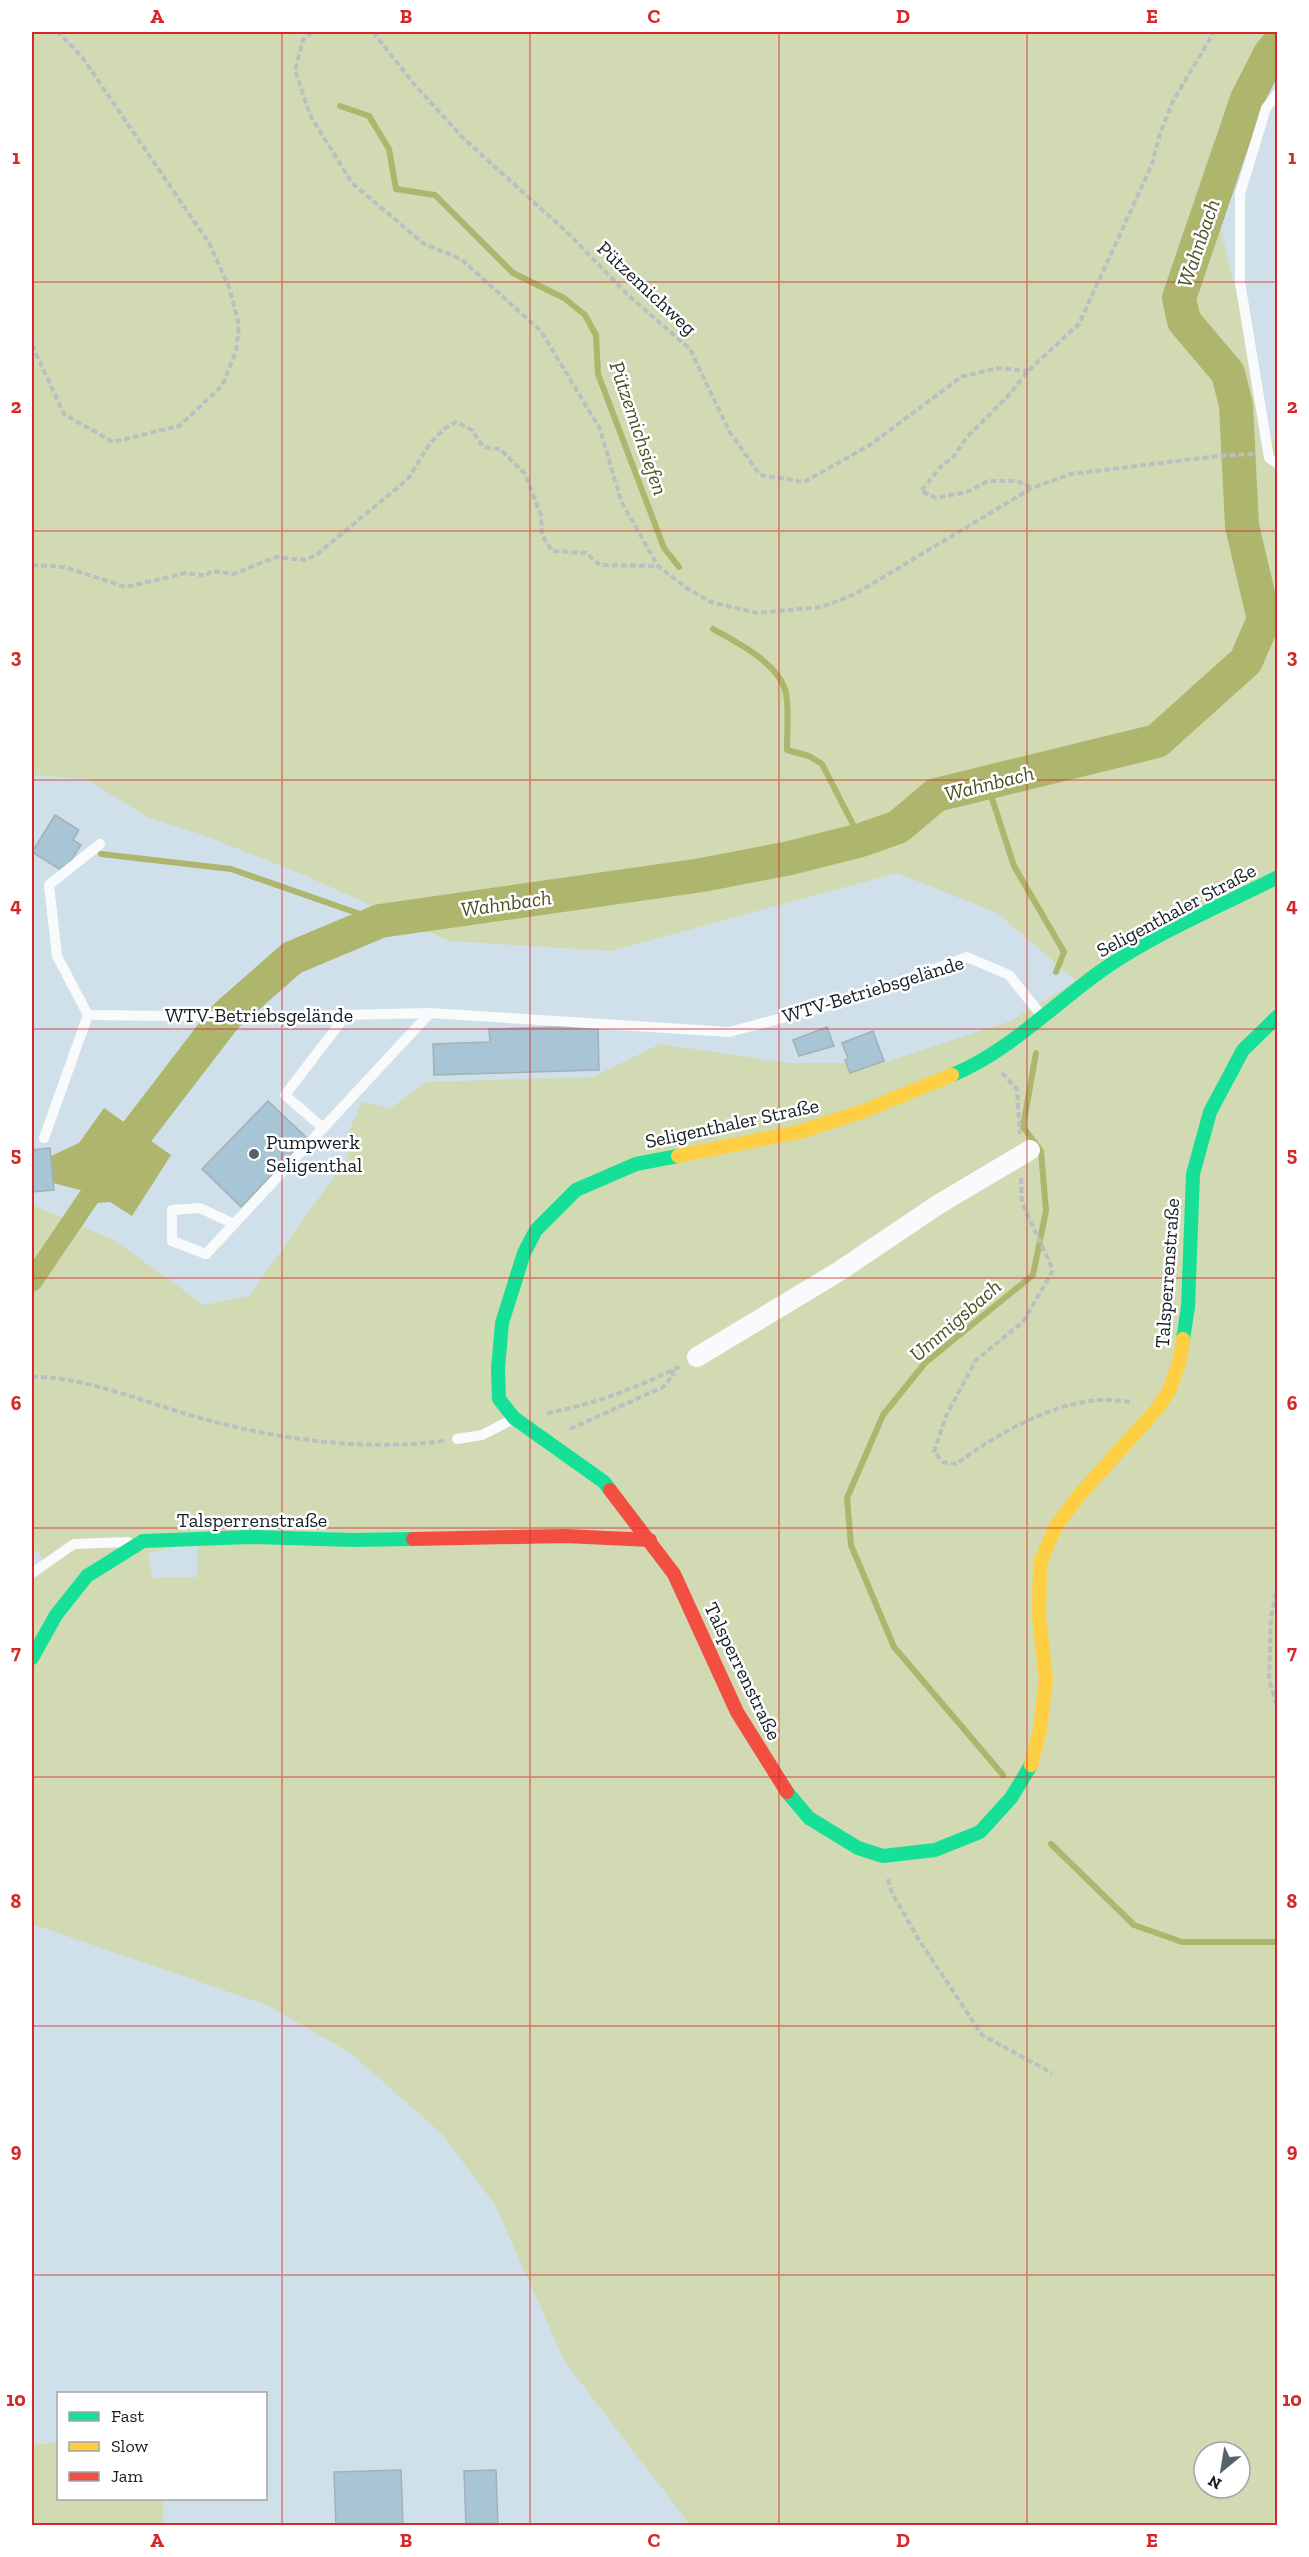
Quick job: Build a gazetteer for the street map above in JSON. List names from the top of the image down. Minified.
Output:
{"streets":{"street":["Seligenthaler Straße","Talsperrenstraße"],"lane":["WTV-Betriebsgelände"],"path":["Pützemichweg"]},"crossings":[["Seligenthaler Straße","WTV-Betriebsgelände"],["Seligenthaler Straße","Talsperrenstraße"]],"water":["Wahnbach","Pützemichsiefen","Ummigsbach"],"places":["Pumpwerk Seligenthal"],"legend":["Fast","Slow","Jam"],"north":"bottom left","grid":{"columns":["A","B","C","D","E"],"rows":["1","2","3","4","5","6","7","8","9","10"]}}
